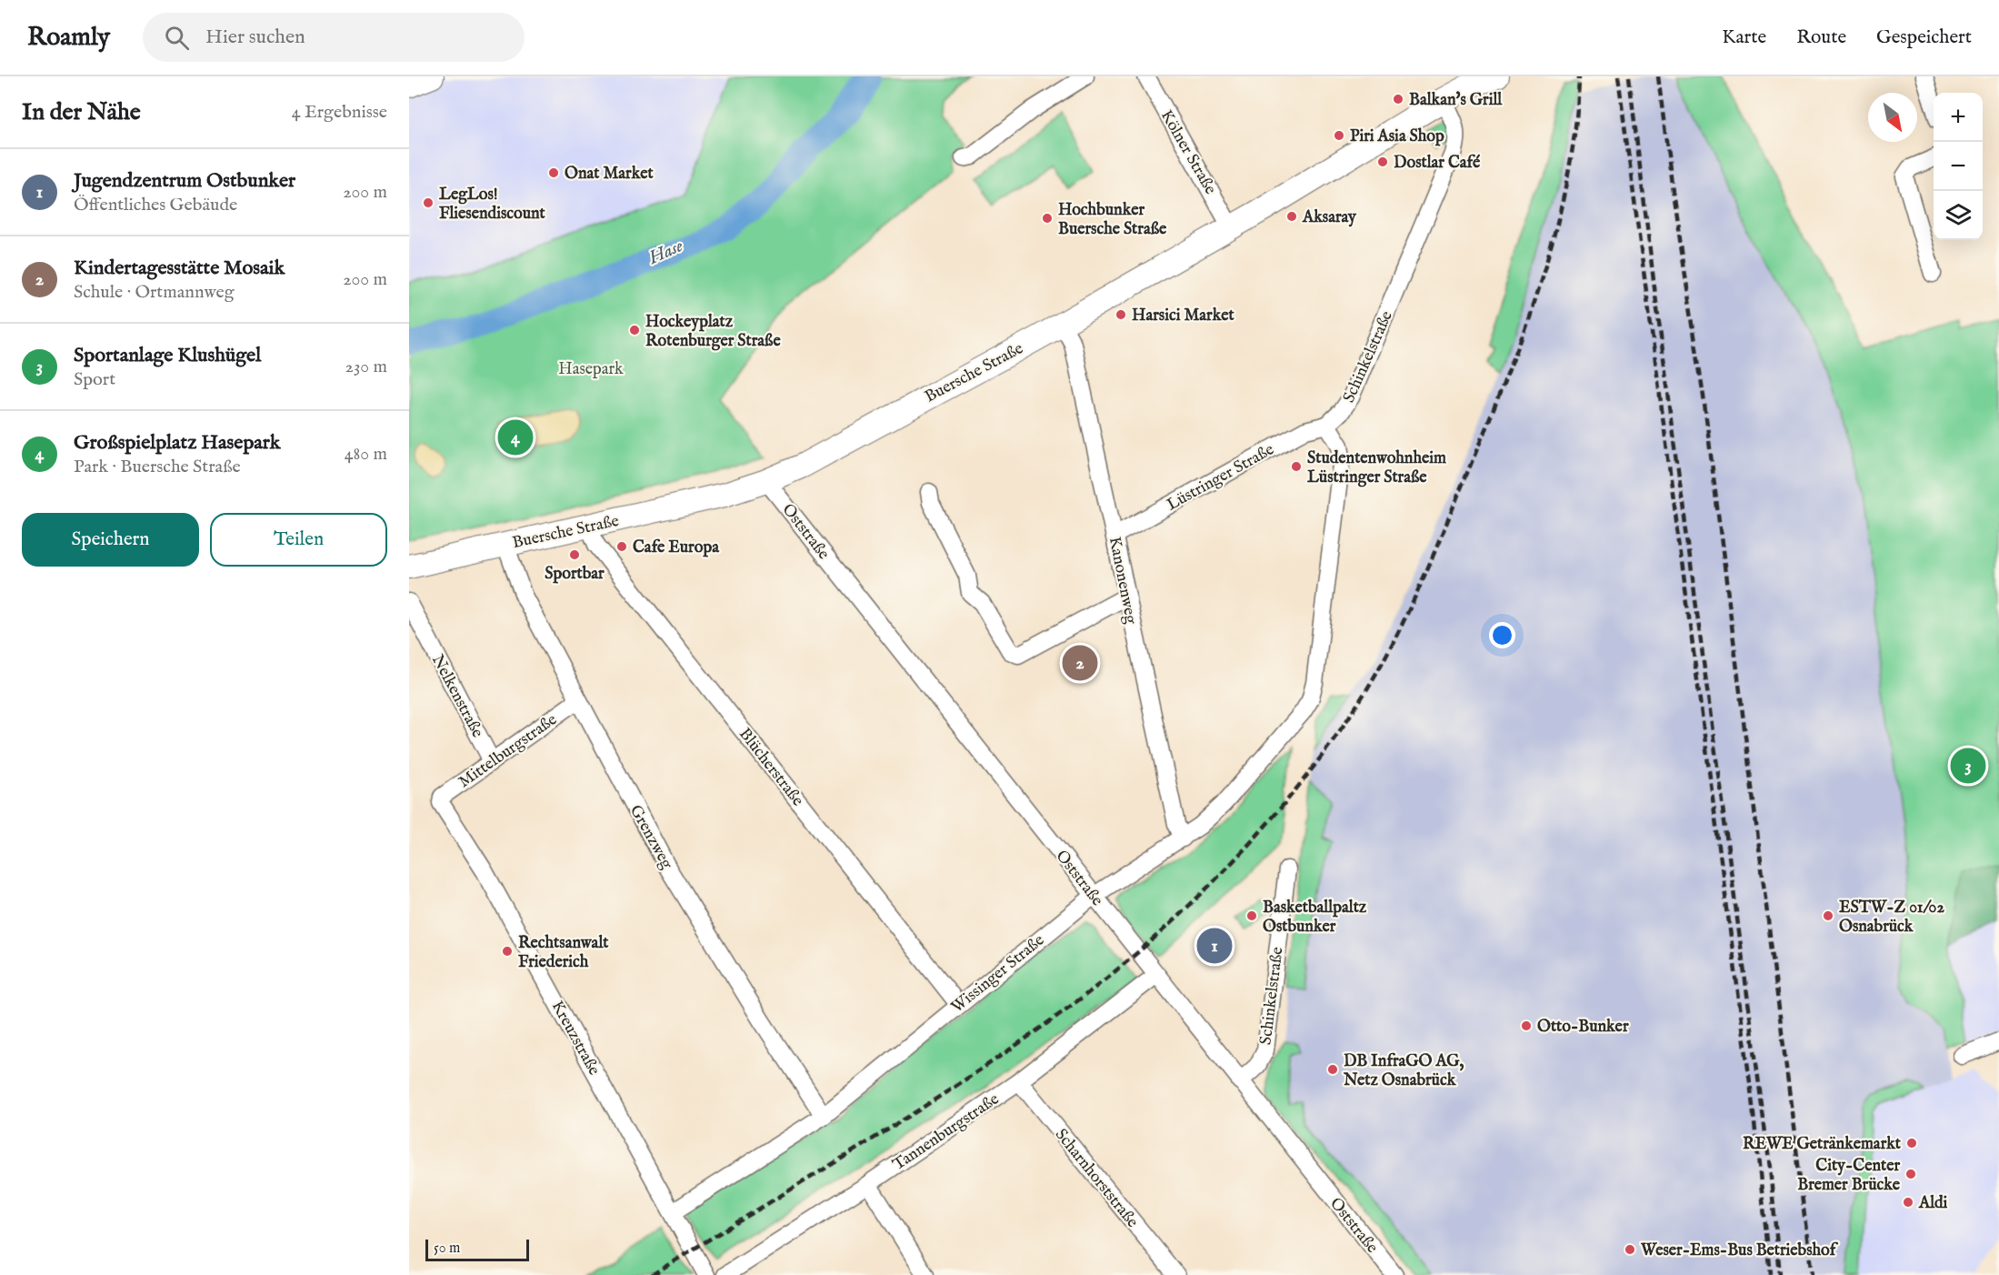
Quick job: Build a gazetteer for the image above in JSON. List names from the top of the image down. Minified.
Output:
{"streets":{"main road":["Buersche Straße"],"street":["Kölner Straße","Schinkelstraße","Lüstringer Straße","Oststraße","Kanonenweg","Nelkenstraße","Mittelburgstraße","Blücherstraße","Grenzweg","Wissinger Straße","Kreuzstraße","Tannenburgstraße","Scharnhorststraße"]},"crossings":[["Kölner Straße","Buersche Straße"],["Schinkelstraße","Buersche Straße"],["Schinkelstraße","Lüstringer Straße"],["Schinkelstraße","Oststraße"],["Schinkelstraße","Wissinger Straße"],["Buersche Straße","Oststraße"],["Buersche Straße","Kanonenweg"],["Buersche Straße","Blücherstraße"],["Buersche Straße","Grenzweg"],["Lüstringer Straße","Kanonenweg"],["Lüstringer Straße","Wissinger Straße"],["Oststraße","Wissinger Straße"],["Oststraße","Tannenburgstraße"],["Kanonenweg","Wissinger Straße"],["Nelkenstraße","Mittelburgstraße"],["Mittelburgstraße","Grenzweg"],["Mittelburgstraße","Kreuzstraße"],["Blücherstraße","Wissinger Straße"],["Grenzweg","Wissinger Straße"],["Wissinger Straße","Kreuzstraße"],["Tannenburgstraße","Scharnhorststraße"]],"water":["Hase"],"parks":["Hasepark"],"places":["Balkan's Grill","Piri Asia Shop","Dostlar Café","Onat Market","LegLos! Fliesendiscount","Aksaray","Hochbunker Buersche Straße","Harsici Market","Hockeyplatz Rotenburger Straße","Studentenwohnheim Lüstringer Straße","Cafe Europa","Sportbar","Basketballpaltz Ostbunker","ESTW-Z 01/02 Osnabrück","Rechtsanwalt Friederich","Otto-Bunker","DB InfraGO AG, Netz Osnabrück","REWE Getränkemarkt","City-Center Bremer Brücke","Aldi","Weser-Ems-Bus Betriebshof"],"scale_bar":"50 m","north":"bottom right","page":{"header":"Roamly","search":"Hier suchen","nav":["Karte","Route","Gespeichert"],"heading":["In der Nähe","4 Ergebnisse"],"map_buttons":["+","−"],"list":[{"mark":"1","name":"Jugendzentrum Ostbunker","note":"Öffentliches Gebäude","value":"200 m"},{"mark":"2","name":"Kindertagesstätte Mosaik","note":"Schule · Ortmannweg","value":"200 m"},{"mark":"3","name":"Sportanlage Klushügel","note":"Sport","value":"230 m"},{"mark":"4","name":"Großspielplatz Hasepark","note":"Park · Buersche Straße","value":"480 m"}],"pins":["4","2","3","1"],"buttons":["Speichern","Teilen"],"scale":"50 m"}}
